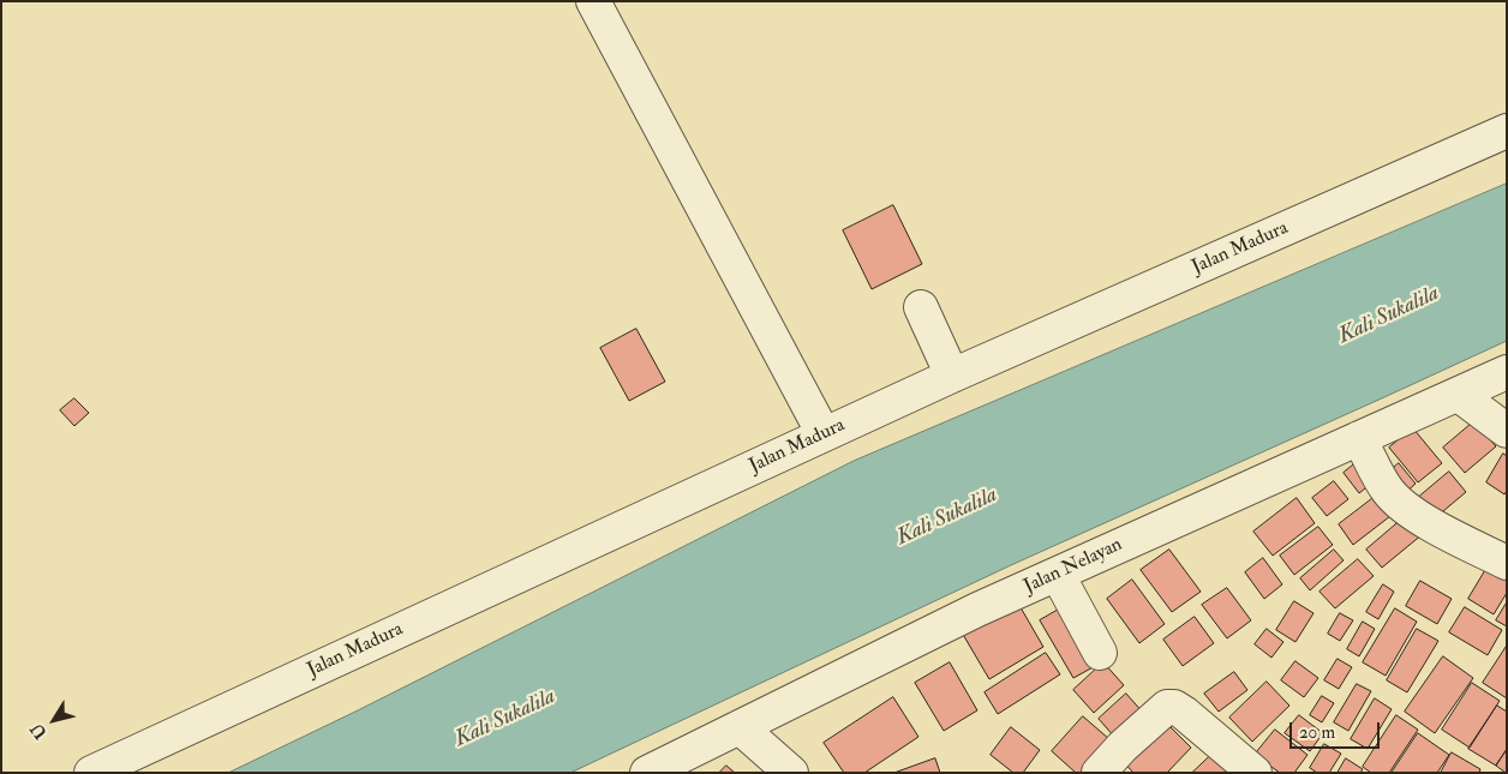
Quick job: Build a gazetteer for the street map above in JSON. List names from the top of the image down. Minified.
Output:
{"streets":{"street":["Jalan Madura","Jalan Nelayan"]},"water":["Kali Sukalila"],"scale_bar":"20 m","north":"bottom left"}
